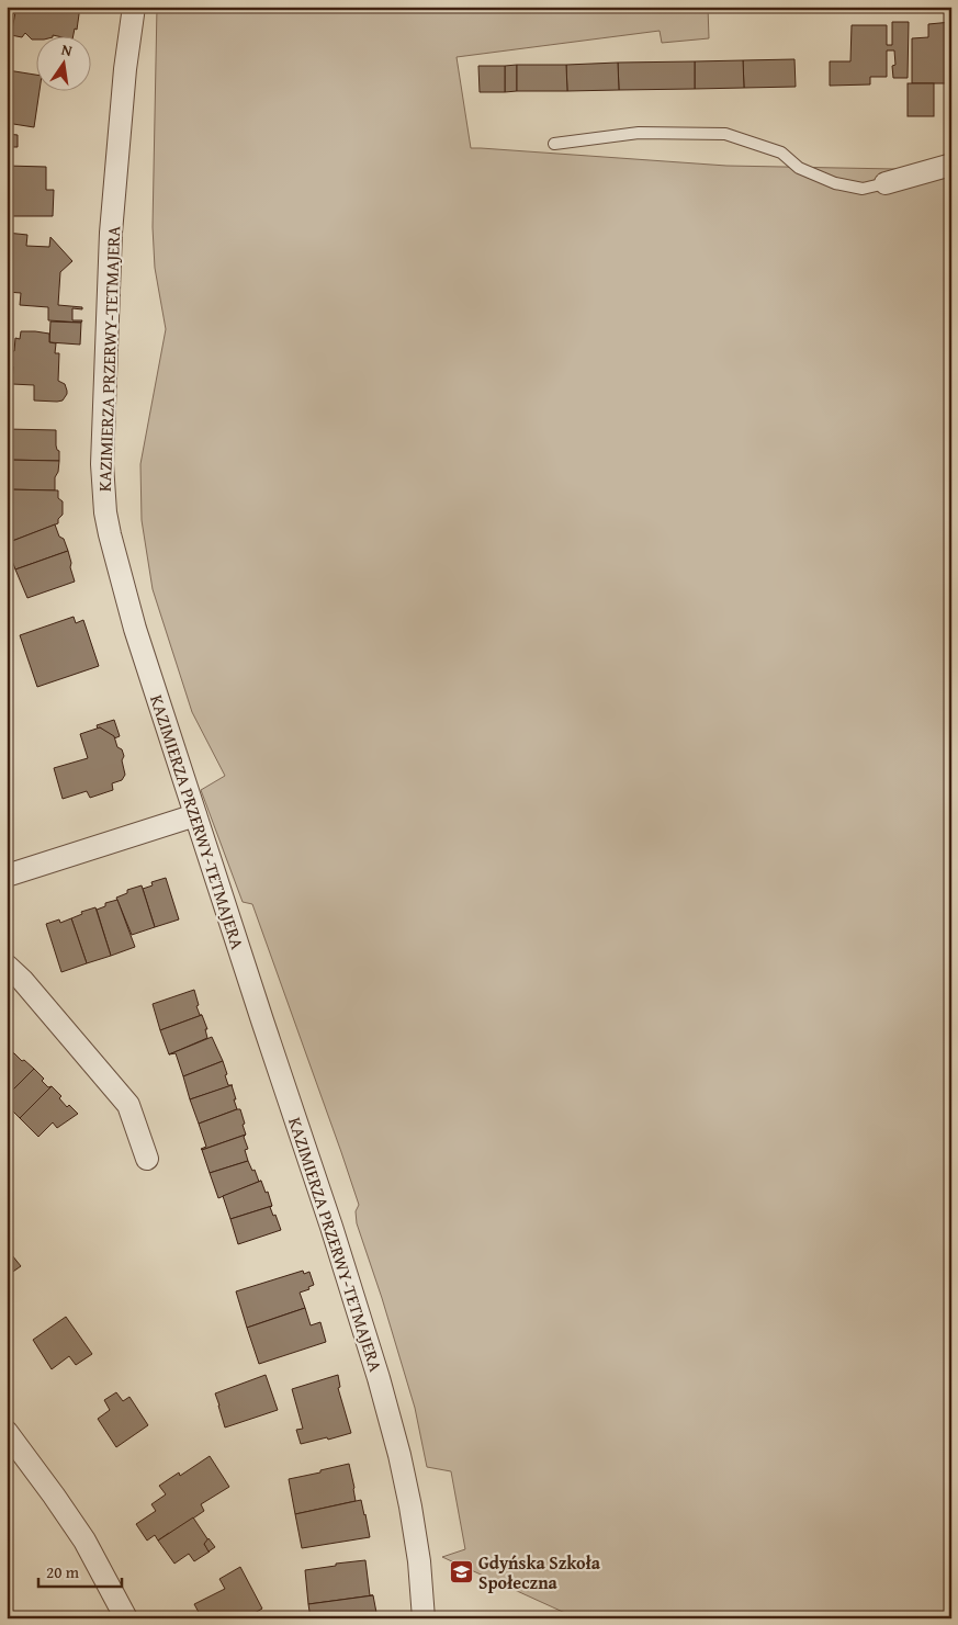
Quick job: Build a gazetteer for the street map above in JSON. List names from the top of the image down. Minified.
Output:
{"streets":{"street":["KAZIMIERZA PRZERWY-TETMAJERA"]},"places":{"school or university":["Gdyńska Szkoła Społeczna"]},"scale_bar":"20 m","north":"top"}
